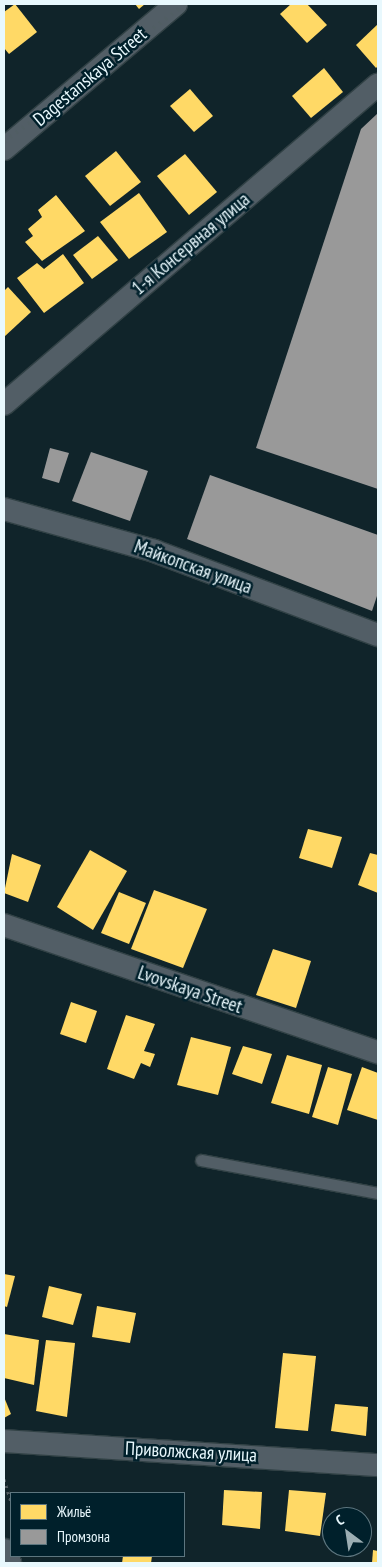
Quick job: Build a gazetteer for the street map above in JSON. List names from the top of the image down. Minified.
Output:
{"streets":{"street":["Dagestanskaya Street","1-я Консервная улица","Майкопская улица","Lvovskaya Street","Приволжская улица"]},"legend":["Жильё","Промзона"],"north":"top left"}
